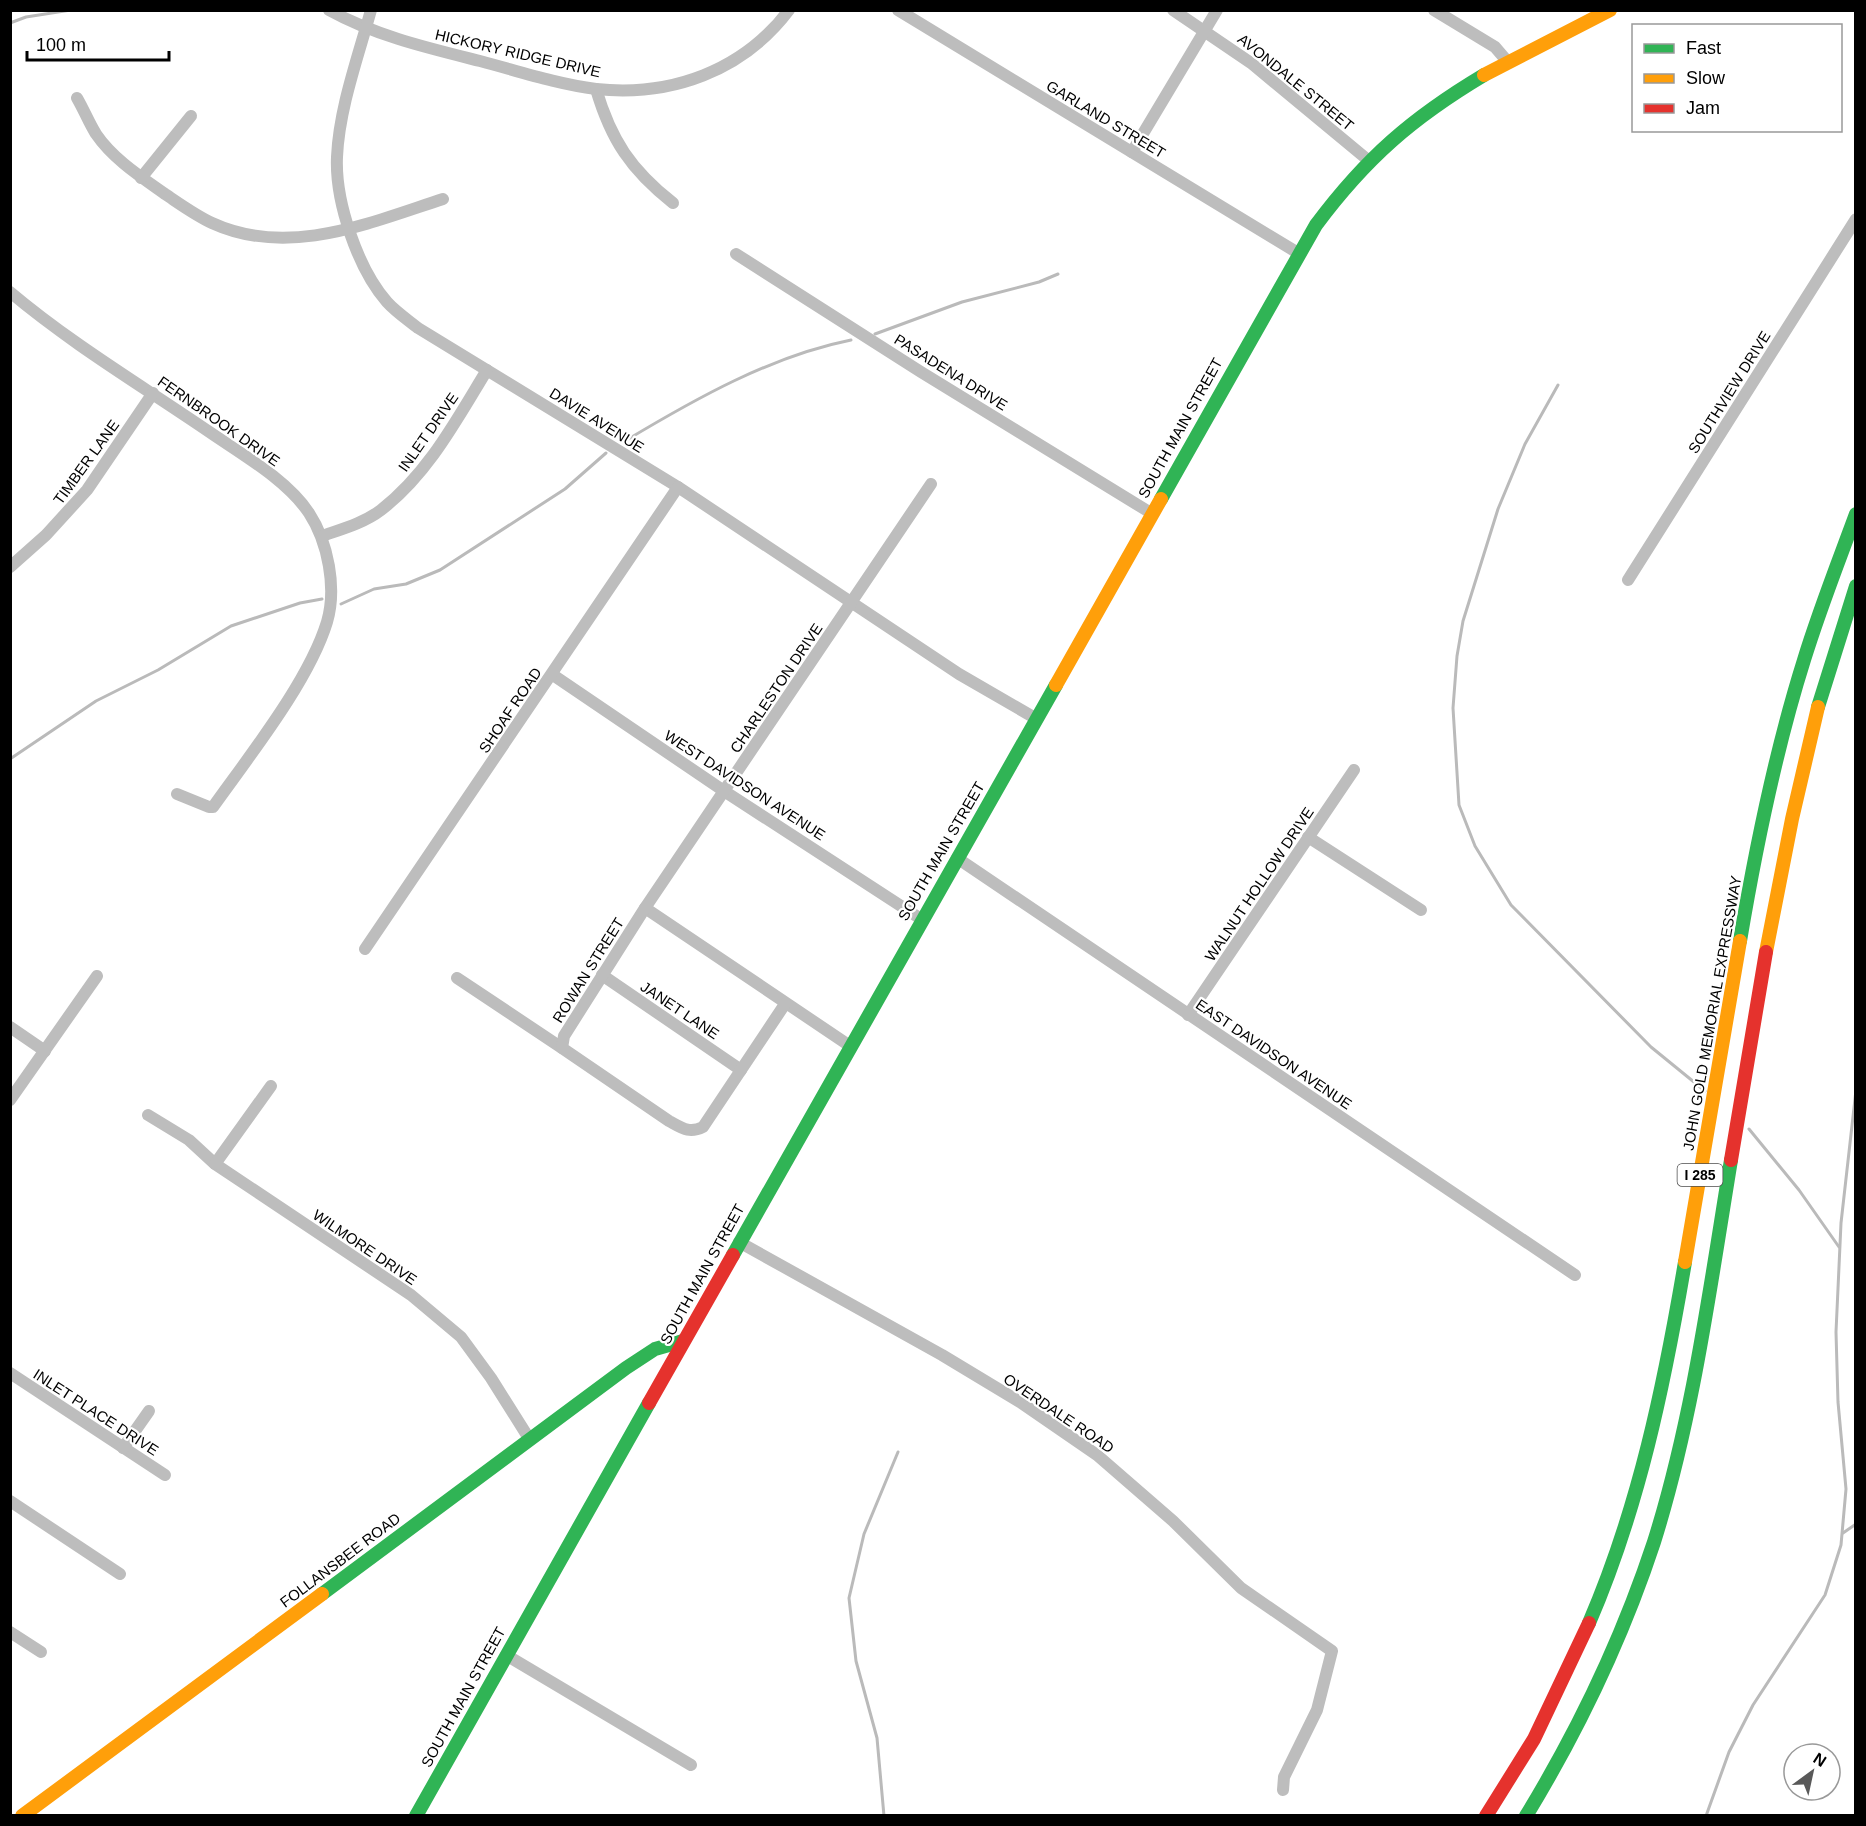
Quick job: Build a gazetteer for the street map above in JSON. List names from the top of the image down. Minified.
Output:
{"streets":{"main road":["SOUTH MAIN STREET","JOHN GOLD MEMORIAL EXPRESSWAY","I 285","FOLLANSBEE ROAD"],"street":["HICKORY RIDGE DRIVE","AVONDALE STREET","GARLAND STREET","PASADENA DRIVE","SOUTHVIEW DRIVE","DAVIE AVENUE","FERNBROOK DRIVE","INLET DRIVE","TIMBER LANE","CHARLESTON DRIVE","SHOAF ROAD","WEST DAVIDSON AVENUE","WALNUT HOLLOW DRIVE","ROWAN STREET","JANET LANE","EAST DAVIDSON AVENUE","WILMORE DRIVE","INLET PLACE DRIVE","OVERDALE ROAD"]},"crossings":[["HICKORY RIDGE DRIVE","DAVIE AVENUE"],["AVONDALE STREET","SOUTH MAIN STREET"],["GARLAND STREET","SOUTH MAIN STREET"],["PASADENA DRIVE","SOUTH MAIN STREET"],["DAVIE AVENUE","SOUTH MAIN STREET"],["DAVIE AVENUE","INLET DRIVE"],["DAVIE AVENUE","CHARLESTON DRIVE"],["DAVIE AVENUE","SHOAF ROAD"],["FERNBROOK DRIVE","INLET DRIVE"],["FERNBROOK DRIVE","TIMBER LANE"],["SOUTH MAIN STREET","WEST DAVIDSON AVENUE"],["SOUTH MAIN STREET","EAST DAVIDSON AVENUE"],["SOUTH MAIN STREET","OVERDALE ROAD"],["SOUTH MAIN STREET","FOLLANSBEE ROAD"],["CHARLESTON DRIVE","WEST DAVIDSON AVENUE"],["CHARLESTON DRIVE","ROWAN STREET"],["SHOAF ROAD","WEST DAVIDSON AVENUE"],["WALNUT HOLLOW DRIVE","EAST DAVIDSON AVENUE"],["ROWAN STREET","JANET LANE"],["WILMORE DRIVE","FOLLANSBEE ROAD"]],"legend":["Fast","Slow","Jam"],"scale_bar":"100 m","north":"top right"}
